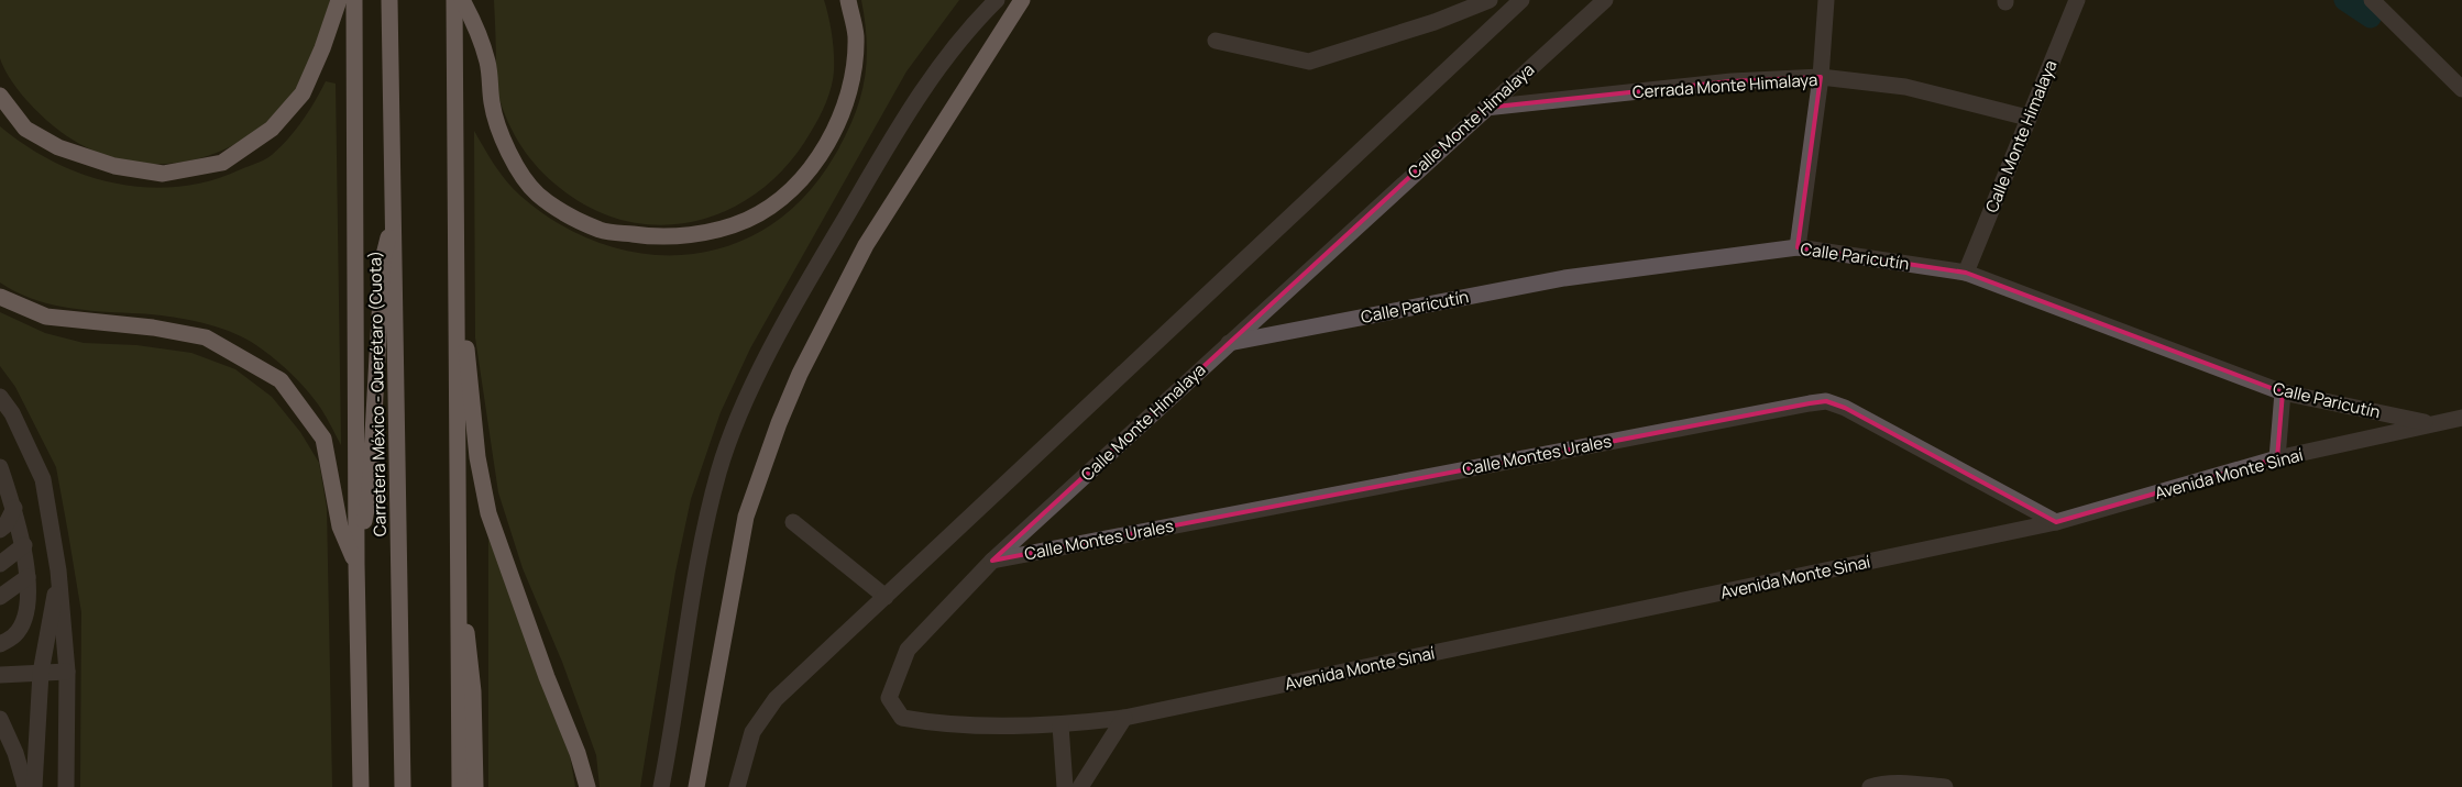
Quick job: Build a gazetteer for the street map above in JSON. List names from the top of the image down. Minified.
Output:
{"streets":{"highway":["Carretera México - Querétaro (Cuota)"],"street":["Cerrada Monte Himalaya","Calle Monte Himalaya","Calle Paricutín","Calle Montes Urales","Avenida Monte Sinaí"]},"crossings":[["Cerrada Monte Himalaya","Calle Monte Himalaya"],["Calle Monte Himalaya","Calle Paricutín"],["Calle Monte Himalaya","Calle Montes Urales"],["Calle Monte Himalaya","Avenida Monte Sinaí"],["Calle Paricutín","Avenida Monte Sinaí"],["Calle Montes Urales","Avenida Monte Sinaí"]]}
